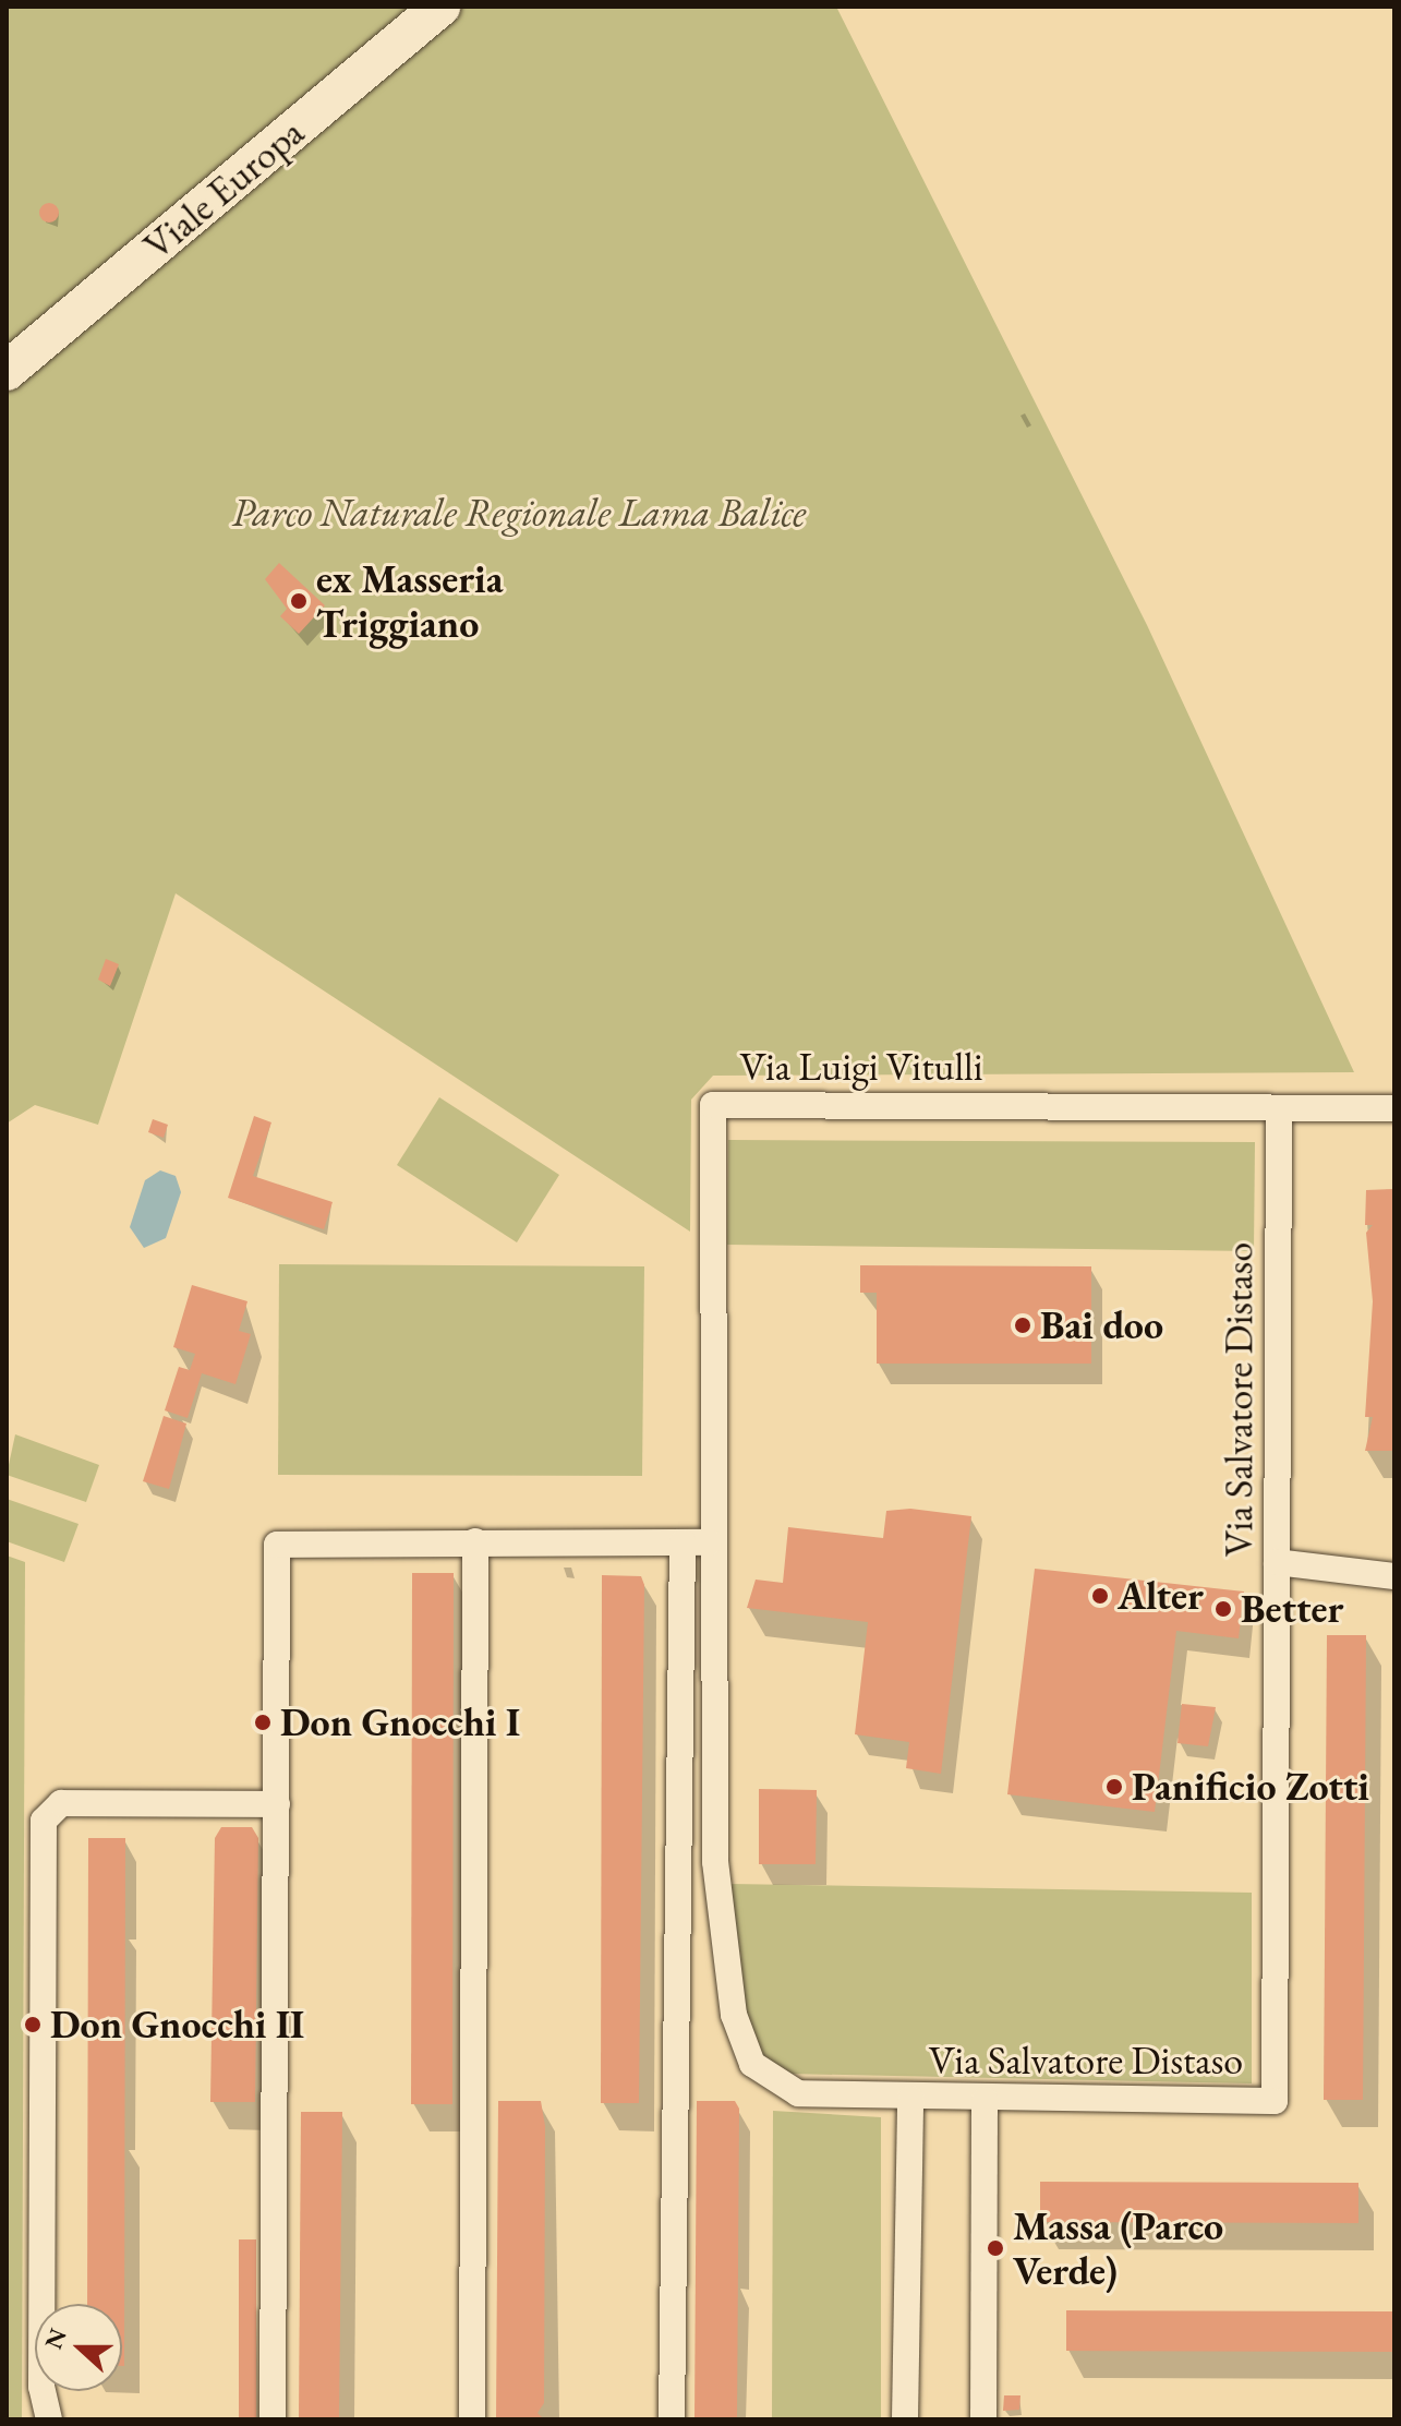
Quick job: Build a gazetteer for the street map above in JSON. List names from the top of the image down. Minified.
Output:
{"streets":{"main road":["Viale Europa"],"street":["Via Luigi Vitulli","Via Salvatore Distaso"]},"crossings":[["Via Luigi Vitulli","Via Salvatore Distaso"]],"parks":["Parco Naturale Regionale Lama Balice"],"places":["ex Masseria Triggiano","Bai doo","Alter","Better","Don Gnocchi I","Panificio Zotti","Don Gnocchi II","Massa (Parco Verde)"],"north":"left"}
